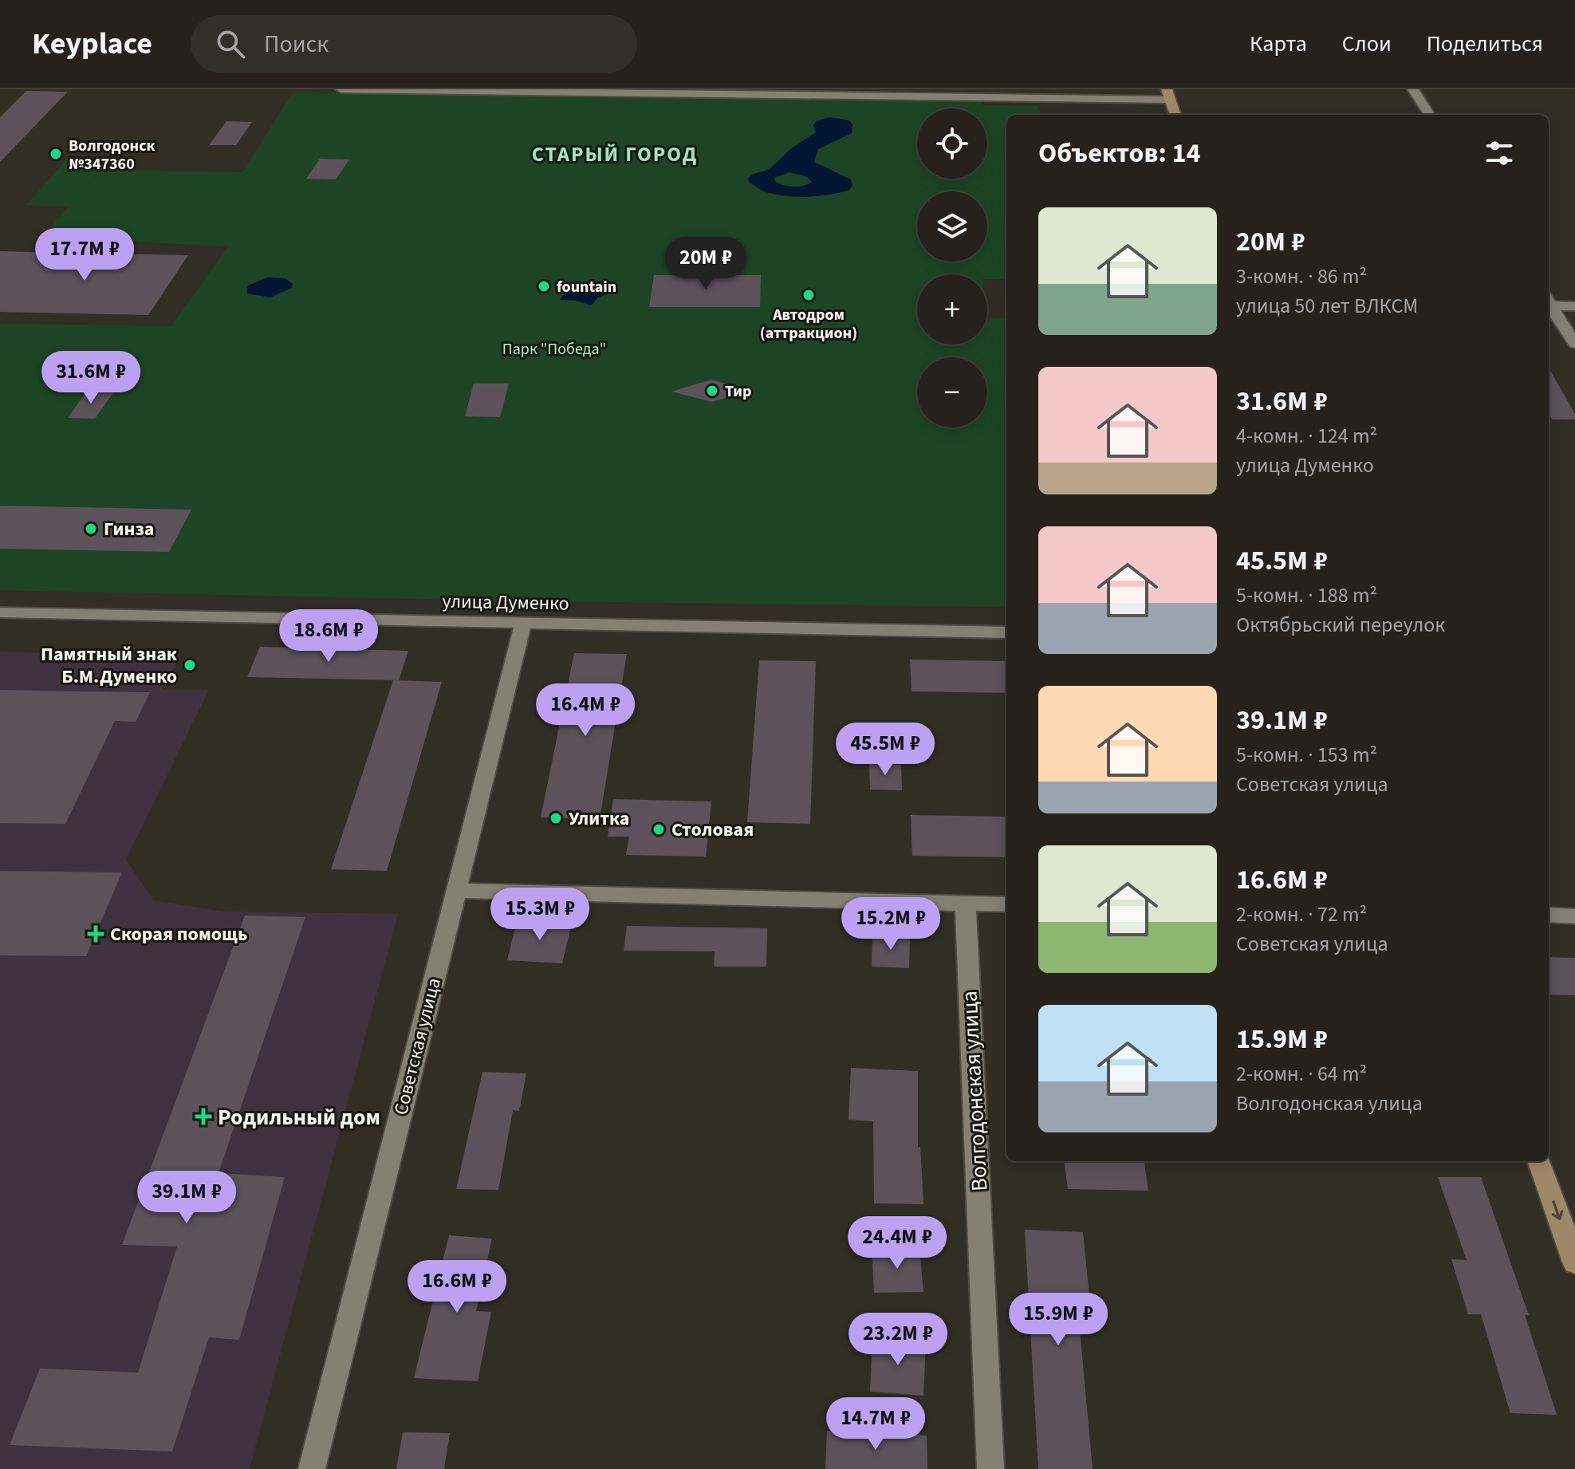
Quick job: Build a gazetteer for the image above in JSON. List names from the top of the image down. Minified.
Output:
{"streets":{"street":["улица Думенко","Советская улица","Волгодонская улица"]},"crossings":[["улица Думенко","Советская улица"]],"districts":["СТАРЫЙ ГОРОД"],"parks":["Парк \"Победа\""],"places":{"other":["Волгодонск №347360","fountain","Автодром (аттракцион)","Тир","Гинза","Памятный знак Б.М.Думенко","Улитка","Столовая"],"health":["Скорая помощь","Родильный дом"]},"page":{"header":"Keyplace","search":"Поиск","nav":["Карта","Слои","Поделиться"],"map_buttons":["+","−"],"heading":"Объектов: 14","list":[{"name":"20M ₽","note":"3-комн. · 86 m² · улица 50 лет ВЛКСМ"},{"name":"31.6M ₽","note":"4-комн. · 124 m² · улица Думенко"},{"name":"45.5M ₽","note":"5-комн. · 188 m² · Октябрьский переулок"},{"name":"39.1M ₽","note":"5-комн. · 153 m² · Советская улица"},{"name":"16.6M ₽","note":"2-комн. · 72 m² · Советская улица"},{"name":"15.9M ₽","note":"2-комн. · 64 m² · Волгодонская улица"}],"price":["17.7M ₽","20M ₽","31.6M ₽","18.6M ₽","16.4M ₽","45.5M ₽","15.3M ₽","15.2M ₽","39.1M ₽","24.4M ₽","16.6M ₽","15.9M ₽","23.2M ₽","14.7M ₽"]}}
